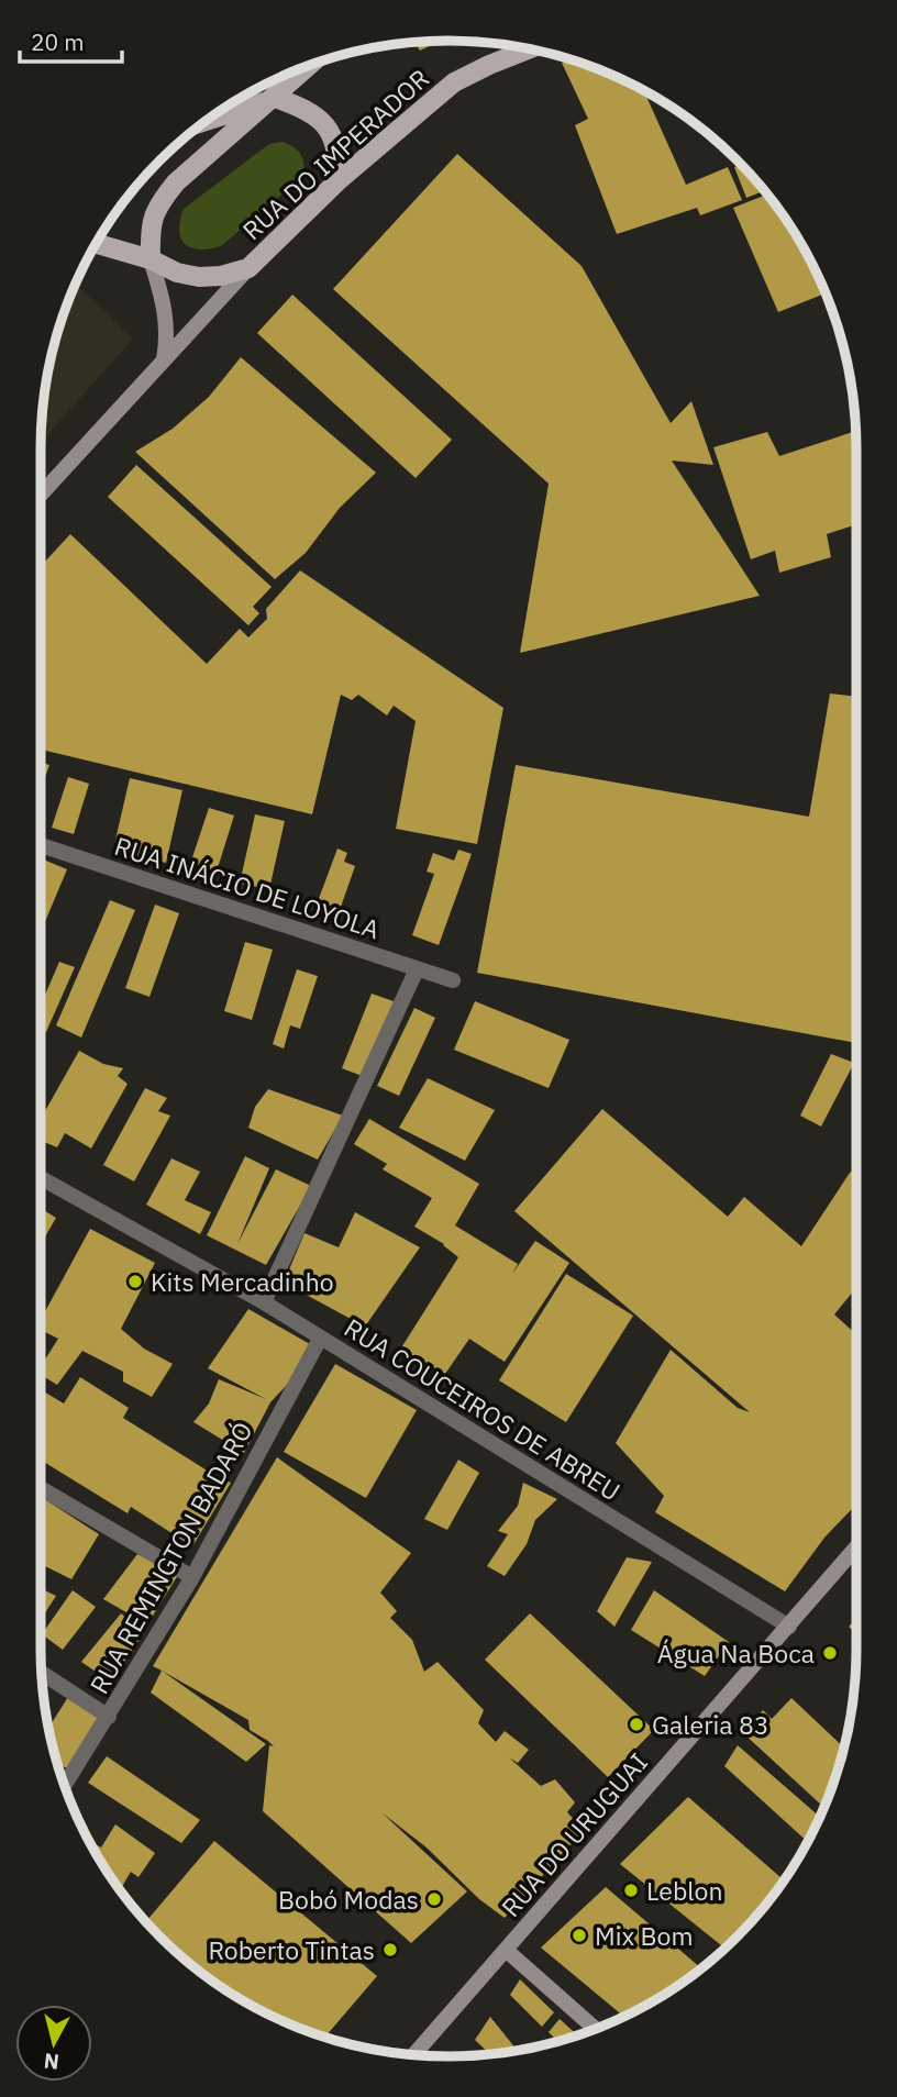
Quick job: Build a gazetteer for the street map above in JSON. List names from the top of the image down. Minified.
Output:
{"streets":{"main road":["RUA DO IMPERADOR"],"street":["RUA INÁCIO DE LOYOLA","RUA COUCEIROS DE ABREU","RUA REMINGTON BADARÓ","RUA DO URUGUAI"]},"crossings":[["RUA COUCEIROS DE ABREU","RUA REMINGTON BADARÓ"],["RUA COUCEIROS DE ABREU","RUA DO URUGUAI"]],"places":["Kits Mercadinho","Água Na Boca","Galeria 83","Leblon","Bobó Modas","Mix Bom","Roberto Tintas"],"scale_bar":"20 m","north":"bottom"}
